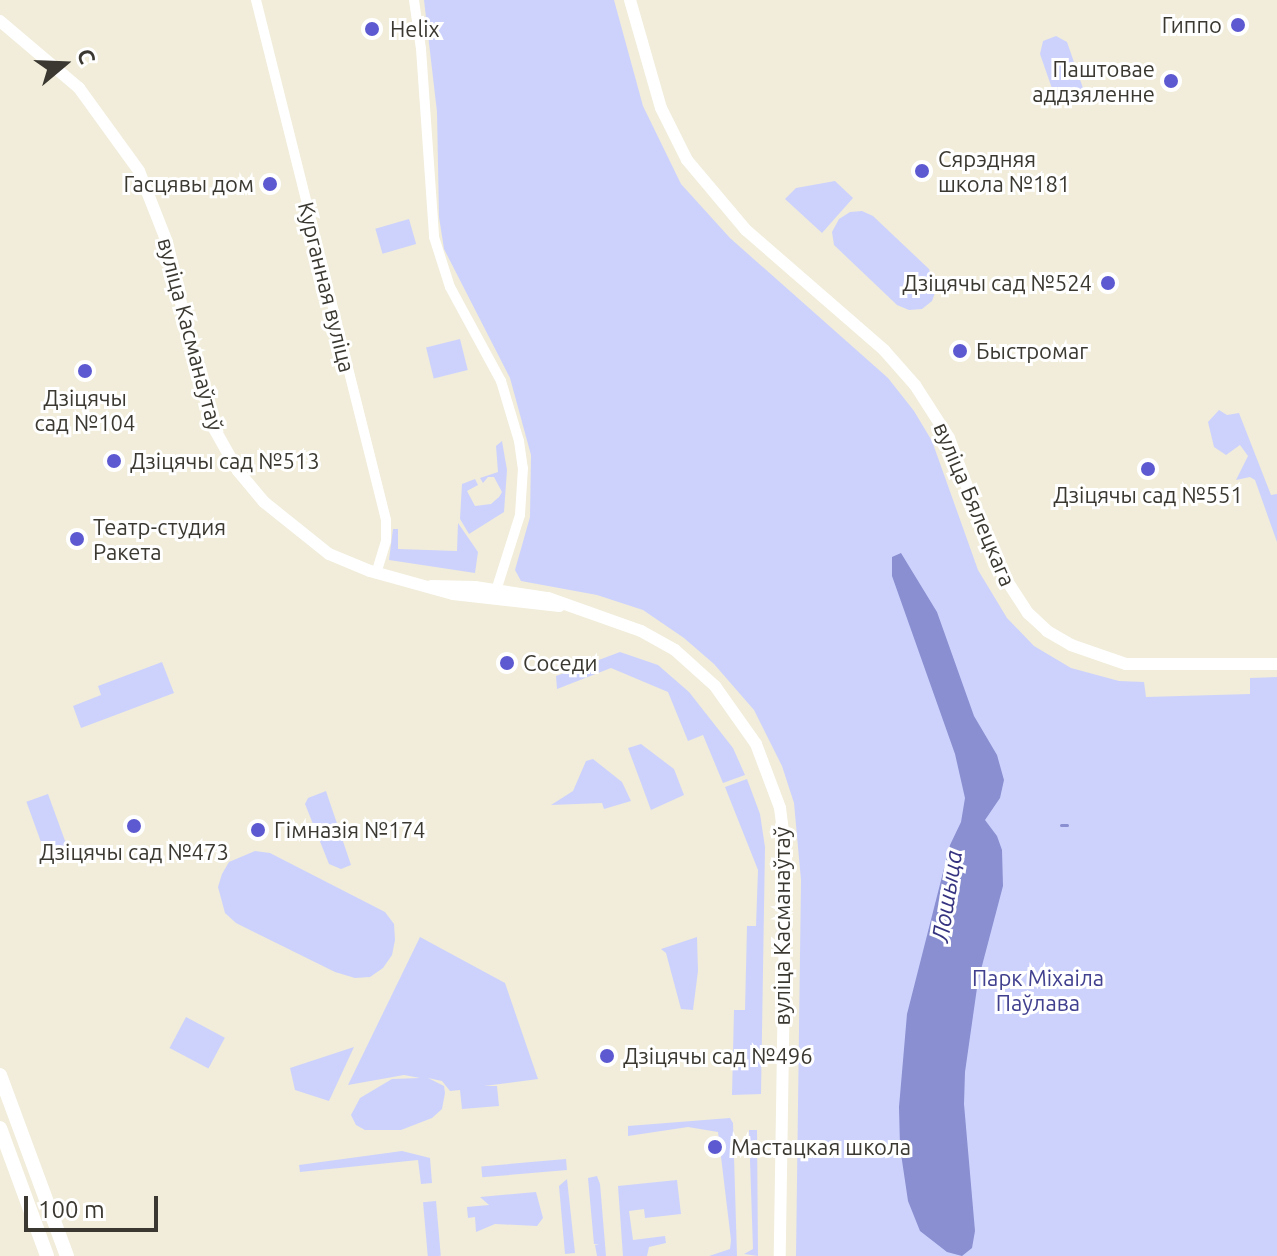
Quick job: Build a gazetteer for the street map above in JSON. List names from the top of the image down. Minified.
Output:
{"streets":{"street":["Курганная вуліца","вуліца Касманаўтаў","вуліца Бялецкага"]},"crossings":[["Курганная вуліца","вуліца Касманаўтаў"]],"water":["Лошыца"],"parks":["Парк Міхаіла Паўлава"],"places":["Гиппо","Helix","Паштовае аддзяленне","Сярэдняя школа №181","Гасцявы дом","Дзіцячы сад №524","Быстромаг","Дзіцячы сад №104","Дзіцячы сад №513","Дзіцячы сад №551","Театр-студия Ракета","Соседи","Дзіцячы сад №473","Гімназія №174","Дзіцячы сад №496","Мастацкая школа"],"scale_bar":"100 m","north":"right"}
